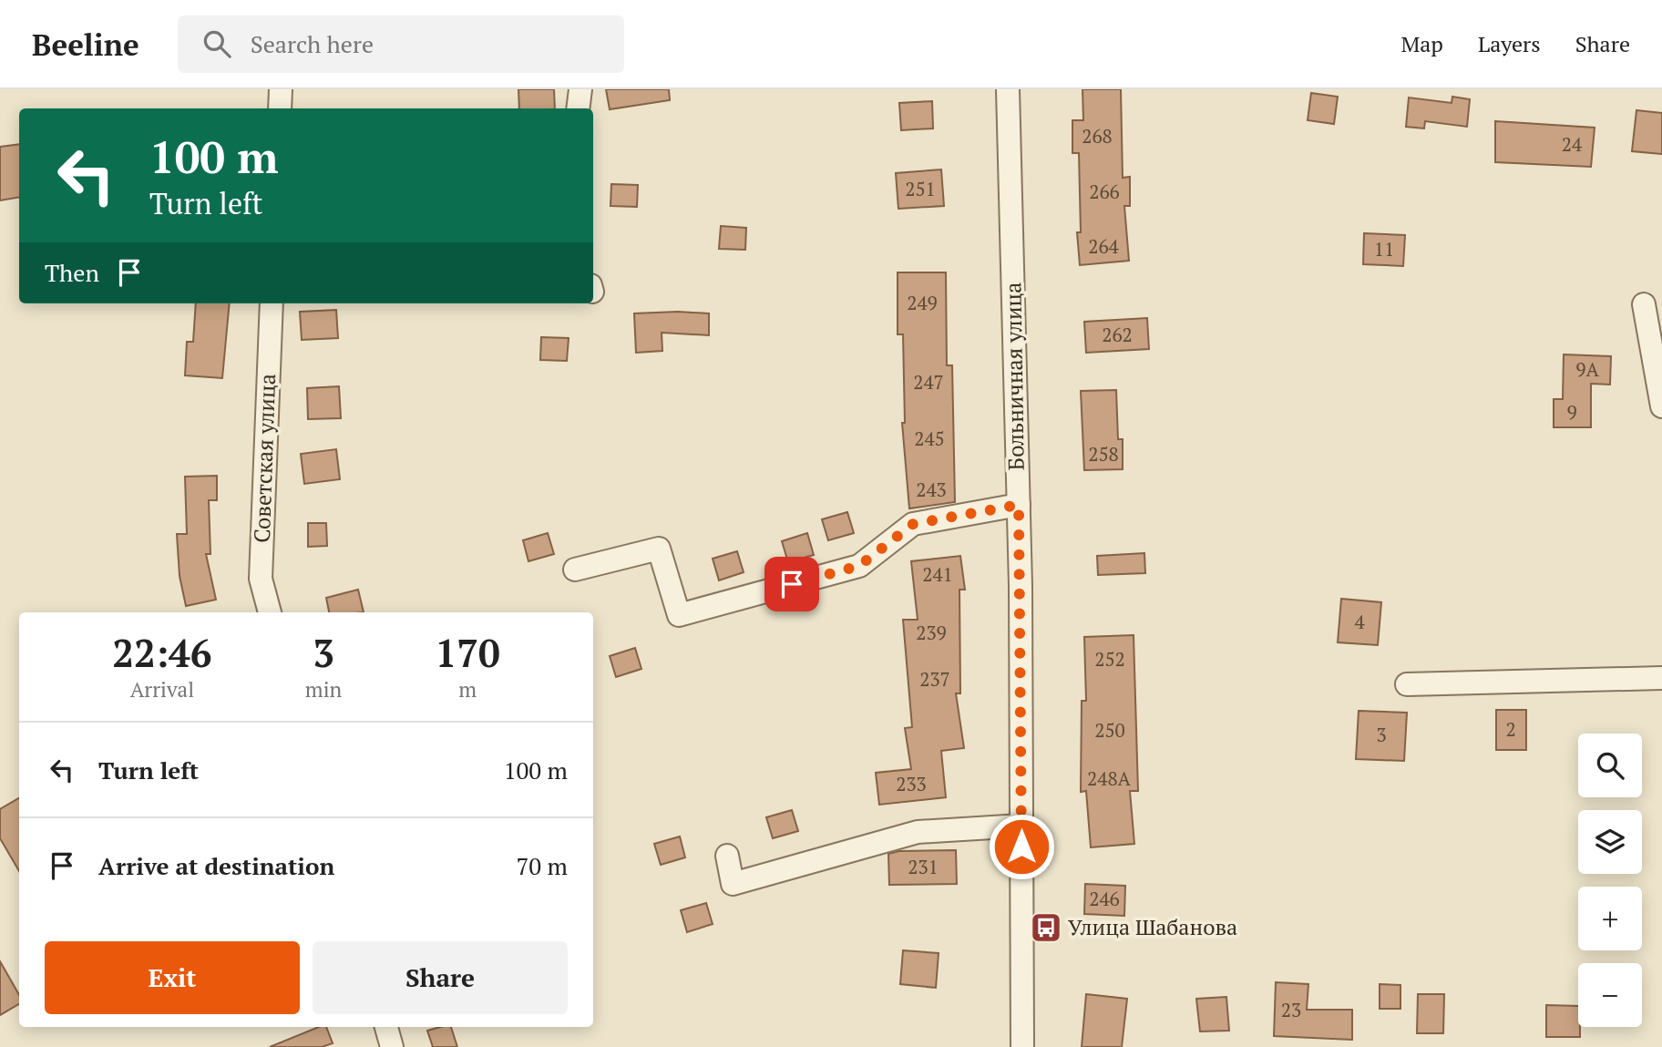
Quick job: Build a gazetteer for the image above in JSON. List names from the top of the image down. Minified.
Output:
{"streets":{"street":["Больничная улица","Советская улица"]},"places":{"bus stop":["Улица Шабанова"]},"house_numbers":["268","24","251","266","264","11","249","262","9А","247","9","245","258","243","241","4","239","252","237","2","250","3","248А","233","231","246","23"],"page":{"header":"Beeline","search":"Search here","nav":["Map","Layers","Share"],"turn":["100 m","Turn left"],"then":"Then","eta":["22:46","Arrival","3","min","170","m"],"list":[{"name":"Turn left","value":"100 m"},{"name":"Arrive at destination","value":"70 m"}],"map_buttons":["+","−"],"buttons":["Exit","Share"]}}
